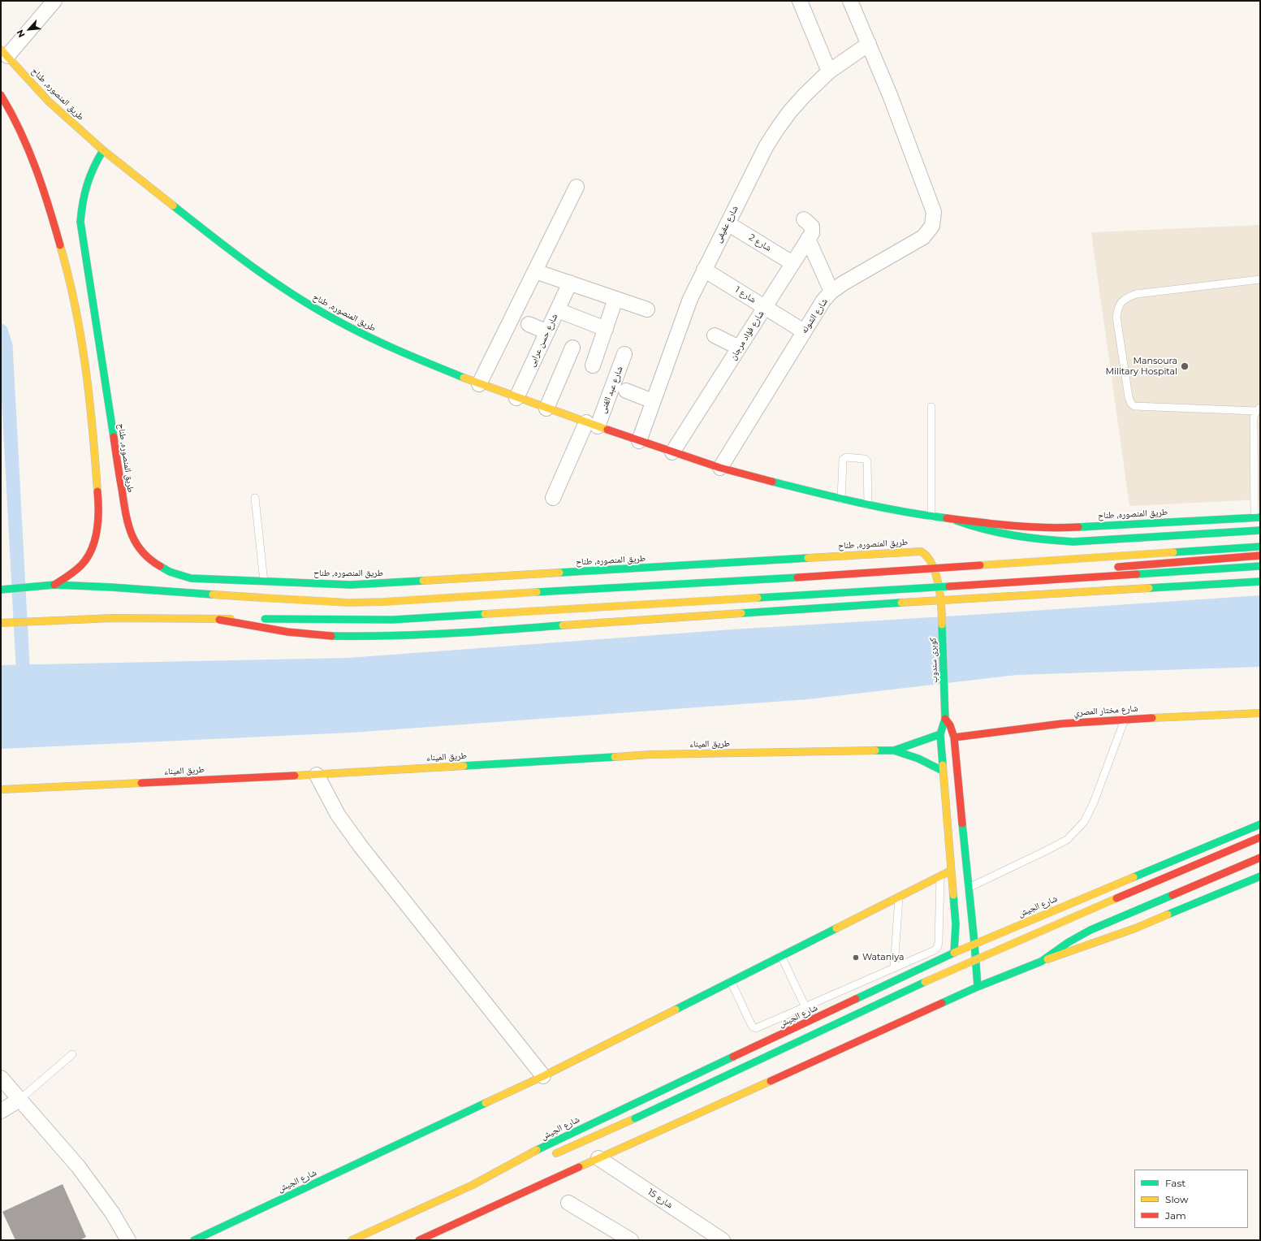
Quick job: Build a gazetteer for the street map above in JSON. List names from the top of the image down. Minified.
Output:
{"streets":{"main road":["طريق المنصوره, طناح","كوبرى سندوب","شارع مختار المصري","طريق الميناء","شارع الجيش"],"street":["شارع عفيفى","شارع 2","شارع 1","شارع الشونه","شارع فؤاد مرجان","شارع حسن عرابى","شارع عبد الغنى","شارع 15"]},"crossings":[["طريق المنصوره, طناح","شارع عفيفى"],["طريق المنصوره, طناح","شارع الشونه"],["طريق المنصوره, طناح","شارع فؤاد مرجان"],["طريق المنصوره, طناح","شارع حسن عرابى"],["طريق المنصوره, طناح","شارع عبد الغنى"],["طريق المنصوره, طناح","كوبرى سندوب"],["شارع عفيفى","شارع 2"],["شارع عفيفى","شارع 1"],["شارع عفيفى","شارع الشونه"],["شارع 2","شارع فؤاد مرجان"],["شارع 1","شارع الشونه"],["شارع 1","شارع فؤاد مرجان"]],"places":["Mansoura Military Hospital","Wataniya"],"legend":["Fast","Slow","Jam"],"north":"bottom left"}
